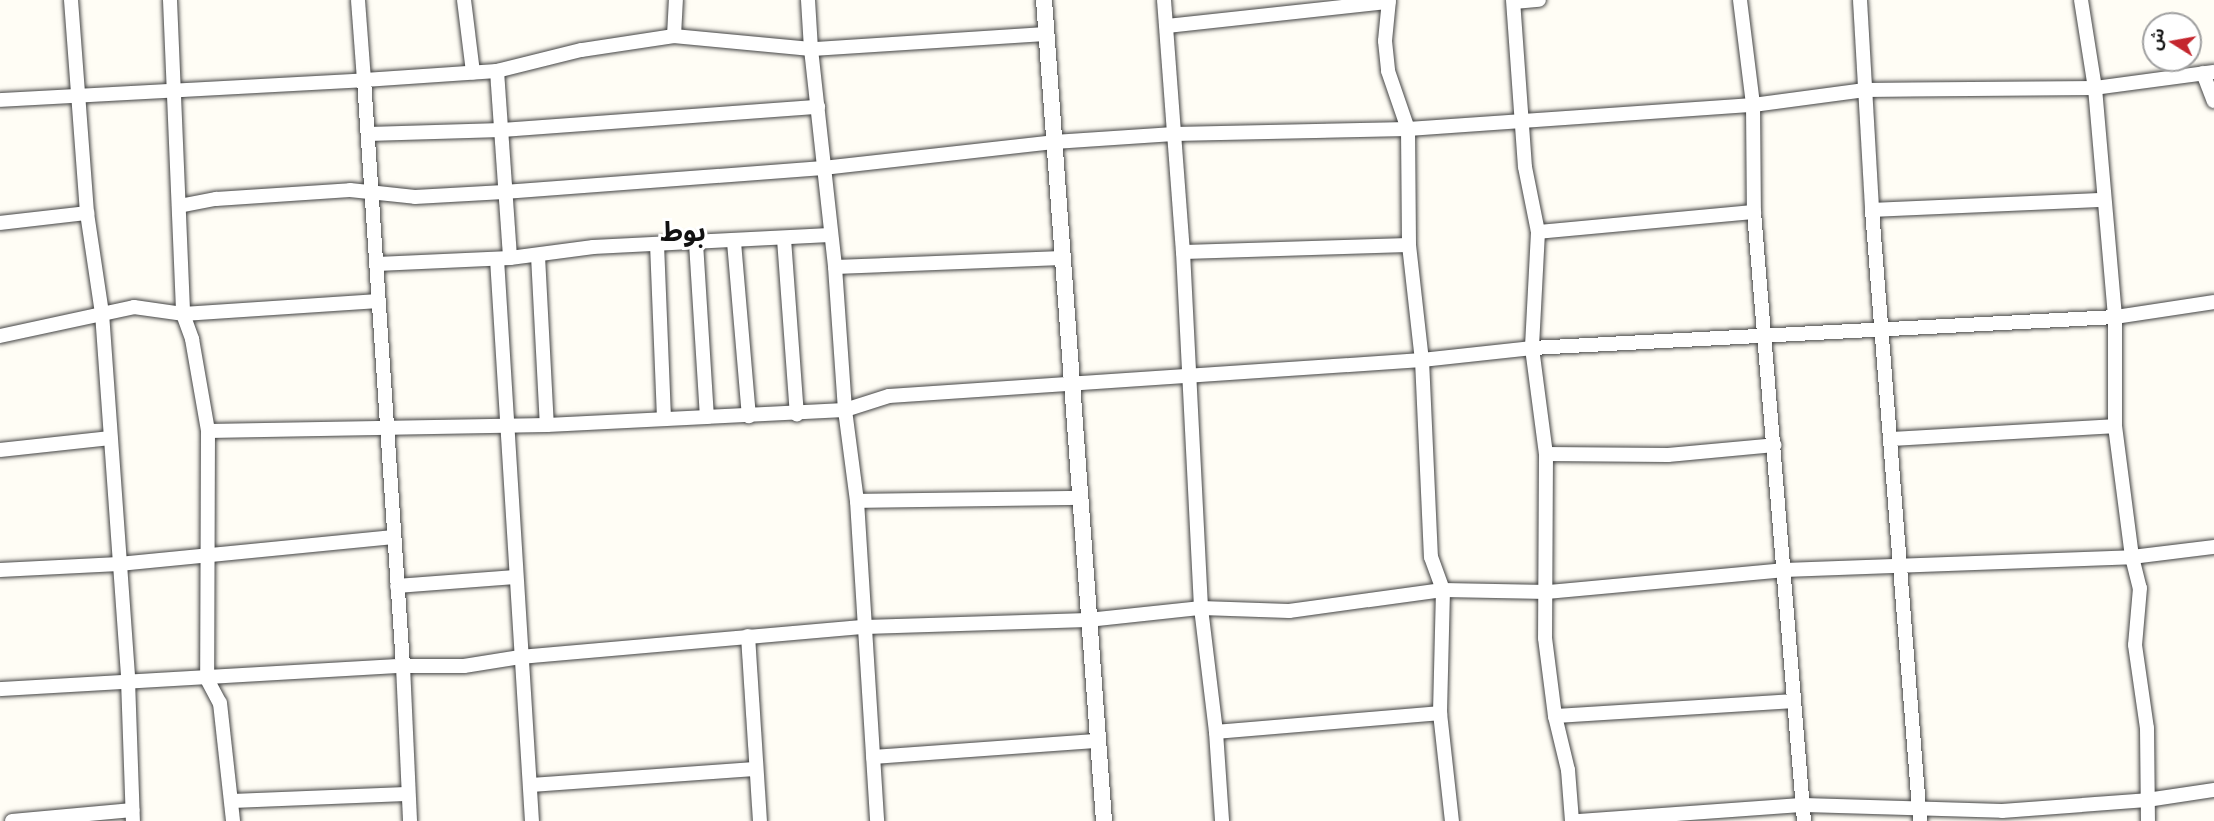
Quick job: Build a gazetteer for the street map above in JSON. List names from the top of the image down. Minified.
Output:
{"districts":["بوط"],"north":"left"}
